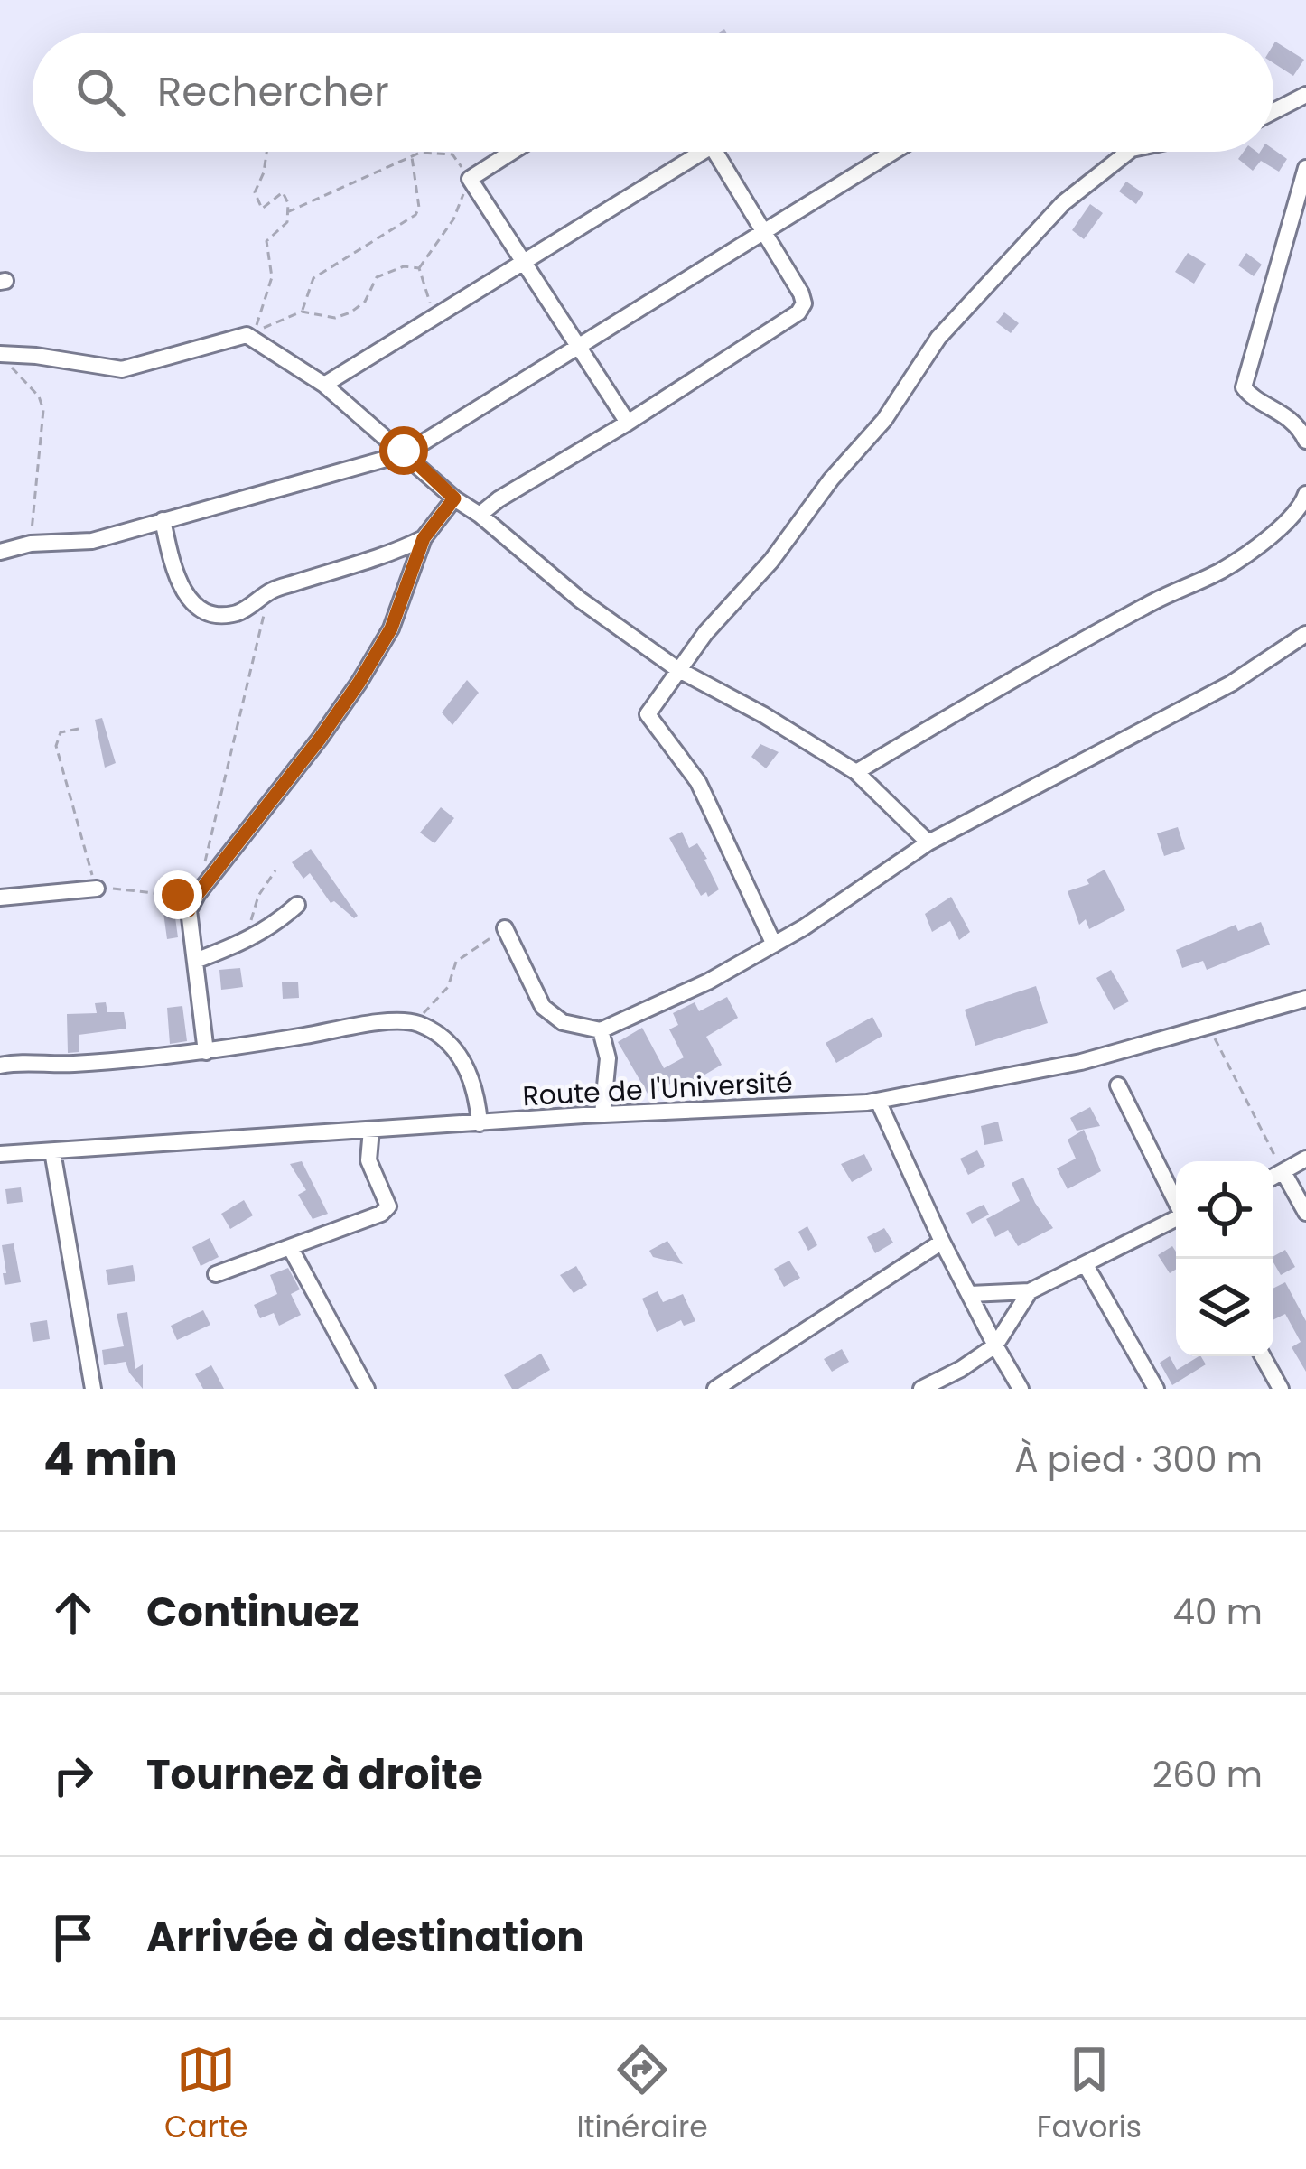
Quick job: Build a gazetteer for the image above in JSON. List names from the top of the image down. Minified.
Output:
{"streets":{"street":["Route de l'Université"]},"page":{"search":"Rechercher","heading":["4 min","À pied · 300 m"],"list":[["Continuez","40 m"],["Tournez à droite","260 m"],"Arrivée à destination"],"nav":["Carte","Itinéraire","Favoris"]}}
